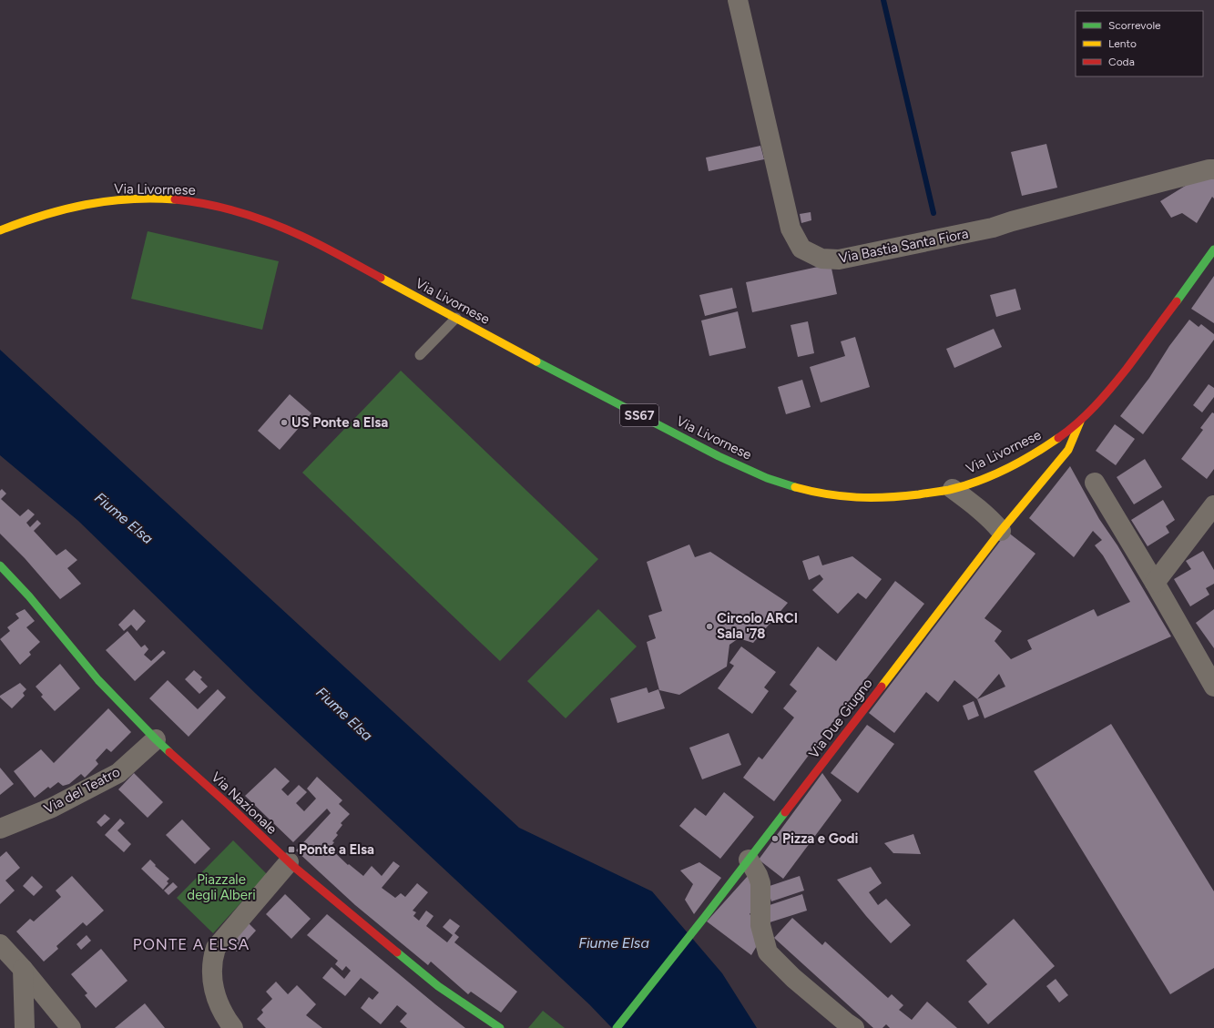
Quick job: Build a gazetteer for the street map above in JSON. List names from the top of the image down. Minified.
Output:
{"streets":{"street":["Via Livornese","Via Bastia Santa Fiora","SS67","Via Due Giugno","Via del Teatro","Via Nazionale"]},"crossings":[["Via Livornese","Via Due Giugno"],["Via del Teatro","Via Nazionale"]],"districts":["PONTE A ELSA"],"water":["Fiume Elsa"],"parks":["Piazzale degli Alberi"],"places":{"other":["US Ponte a Elsa","Circolo ARCI Sala '78","Pizza e Godi"],"transit":["Ponte a Elsa"]},"legend":["Scorrevole","Lento","Coda"]}
